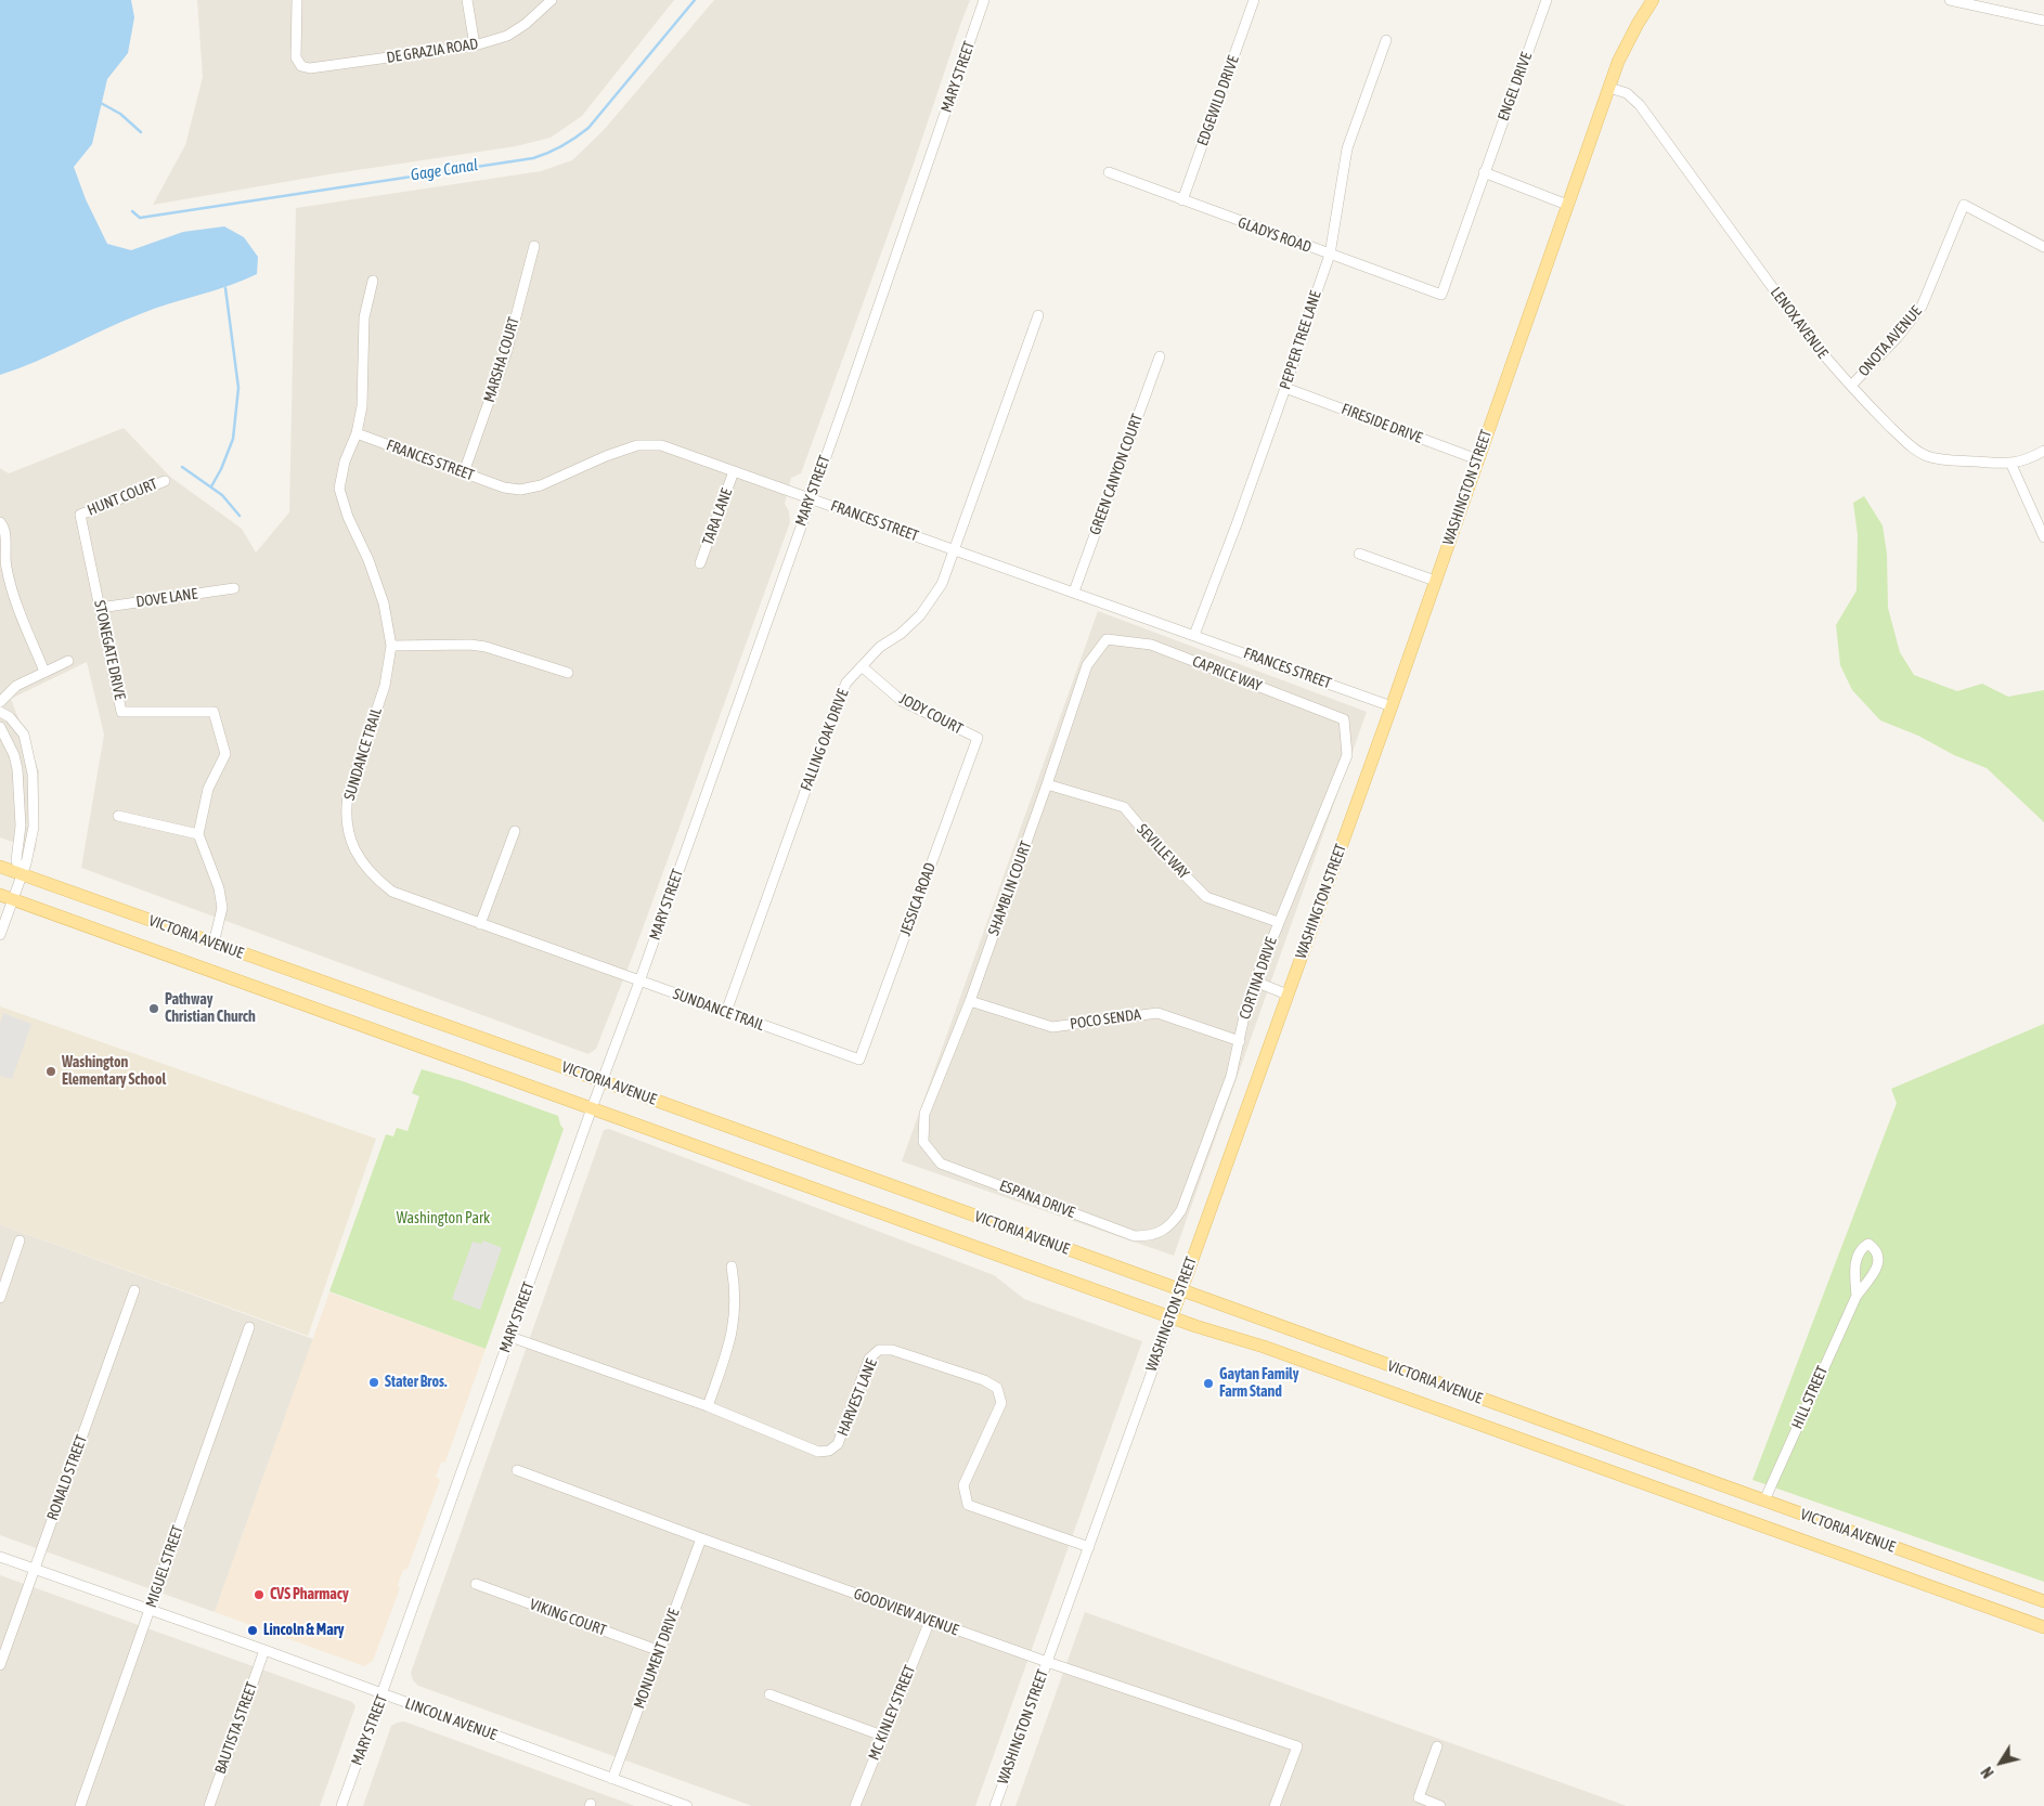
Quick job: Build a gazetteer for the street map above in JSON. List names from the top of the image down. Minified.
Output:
{"streets":{"main road":["WASHINGTON STREET","VICTORIA AVENUE"],"street":["DE GRAZIA ROAD","MARY STREET","ENGEL DRIVE","EDGEWILD DRIVE","GLADYS ROAD","LENOX AVENUE","PEPPER TREE LANE","ONOTA AVENUE","MARSHA COURT","FIRESIDE DRIVE","FRANCES STREET","GREEN CANYON COURT","HUNT COURT","TARA LANE","DOVE LANE","STONEGATE DRIVE","CAPRICE WAY","JODY COURT","FALLING OAK DRIVE","SUNDANCE TRAIL","SEVILLE WAY","SHAMBLIN COURT","JESSICA ROAD","CORTINA DRIVE","POCO SENDA","ESPANA DRIVE","HARVEST LANE","HILL STREET","RONALD STREET","MIGUEL STREET","GOODVIEW AVENUE","VIKING COURT","MONUMENT DRIVE","MC KINLEY STREET","LINCOLN AVENUE","BAUTISTA STREET"]},"crossings":[["MARY STREET","FRANCES STREET"],["MARY STREET","SUNDANCE TRAIL"],["MARY STREET","VICTORIA AVENUE"],["MARY STREET","HARVEST LANE"],["MARY STREET","LINCOLN AVENUE"],["ENGEL DRIVE","GLADYS ROAD"],["EDGEWILD DRIVE","GLADYS ROAD"],["GLADYS ROAD","PEPPER TREE LANE"],["LENOX AVENUE","ONOTA AVENUE"],["LENOX AVENUE","WASHINGTON STREET"],["PEPPER TREE LANE","FIRESIDE DRIVE"],["PEPPER TREE LANE","FRANCES STREET"],["MARSHA COURT","FRANCES STREET"],["FIRESIDE DRIVE","WASHINGTON STREET"],["FRANCES STREET","GREEN CANYON COURT"],["FRANCES STREET","WASHINGTON STREET"],["FRANCES STREET","TARA LANE"],["FRANCES STREET","FALLING OAK DRIVE"],["FRANCES STREET","SUNDANCE TRAIL"],["WASHINGTON STREET","VICTORIA AVENUE"],["WASHINGTON STREET","HARVEST LANE"],["WASHINGTON STREET","GOODVIEW AVENUE"],["HUNT COURT","STONEGATE DRIVE"],["DOVE LANE","STONEGATE DRIVE"],["CAPRICE WAY","SHAMBLIN COURT"],["CAPRICE WAY","CORTINA DRIVE"],["JODY COURT","FALLING OAK DRIVE"],["JODY COURT","JESSICA ROAD"],["FALLING OAK DRIVE","SUNDANCE TRAIL"],["SUNDANCE TRAIL","JESSICA ROAD"],["SEVILLE WAY","SHAMBLIN COURT"],["SEVILLE WAY","CORTINA DRIVE"],["SHAMBLIN COURT","POCO SENDA"],["SHAMBLIN COURT","ESPANA DRIVE"],["VICTORIA AVENUE","HILL STREET"],["CORTINA DRIVE","POCO SENDA"],["CORTINA DRIVE","ESPANA DRIVE"],["RONALD STREET","LINCOLN AVENUE"],["MIGUEL STREET","LINCOLN AVENUE"],["GOODVIEW AVENUE","MONUMENT DRIVE"],["GOODVIEW AVENUE","MC KINLEY STREET"],["VIKING COURT","MONUMENT DRIVE"],["MONUMENT DRIVE","LINCOLN AVENUE"],["LINCOLN AVENUE","BAUTISTA STREET"]],"water":["Gage Canal"],"parks":["Washington Park"],"places":["Pathway Christian Church","Washington Elementary School","Stater Bros.","Gaytan Family Farm Stand","CVS Pharmacy","Lincoln & Mary"],"north":"bottom left"}
